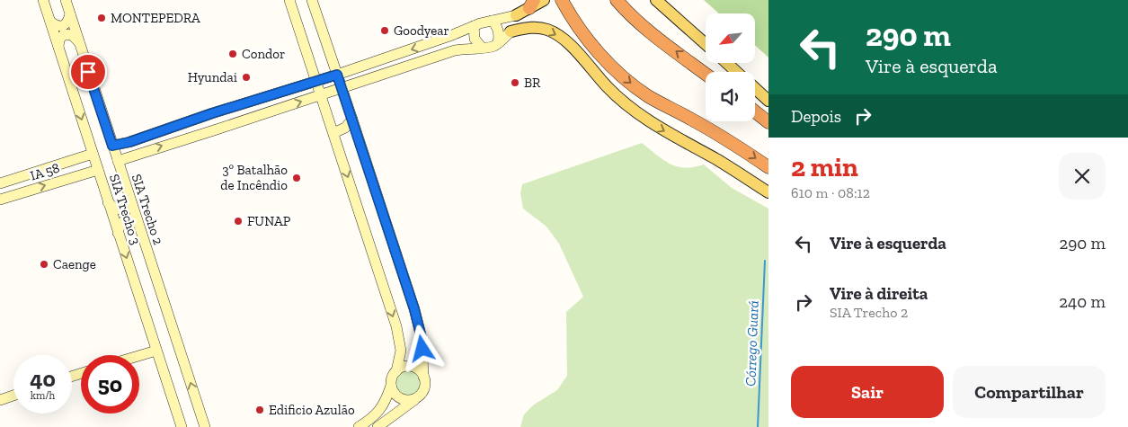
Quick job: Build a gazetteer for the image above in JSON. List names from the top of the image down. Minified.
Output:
{"streets":{"main road":["IA 58","SIA Trecho 3","SIA Trecho 2"]},"crossings":[["IA 58","SIA Trecho 3"]],"one_way":["SIA Trecho 3","SIA Trecho 2"],"water":["Córrego Guará"],"places":["MONTEPEDRA","Goodyear","Condor","Hyundai","BR","3º Batalhão de Incêndio","FUNAP","Caenge","Edificio Azulão"],"north":"bottom left","page":{"turn":["290 m","Vire à esquerda"],"then":"Depois","heading":["2 min","610 m · 08:12"],"list":[{"name":"Vire à esquerda","value":"290 m"},{"name":"Vire à direita","note":"SIA Trecho 2","value":"240 m"}],"speed":"40 km/h","limit":"50","buttons":["Sair","Compartilhar"]}}
